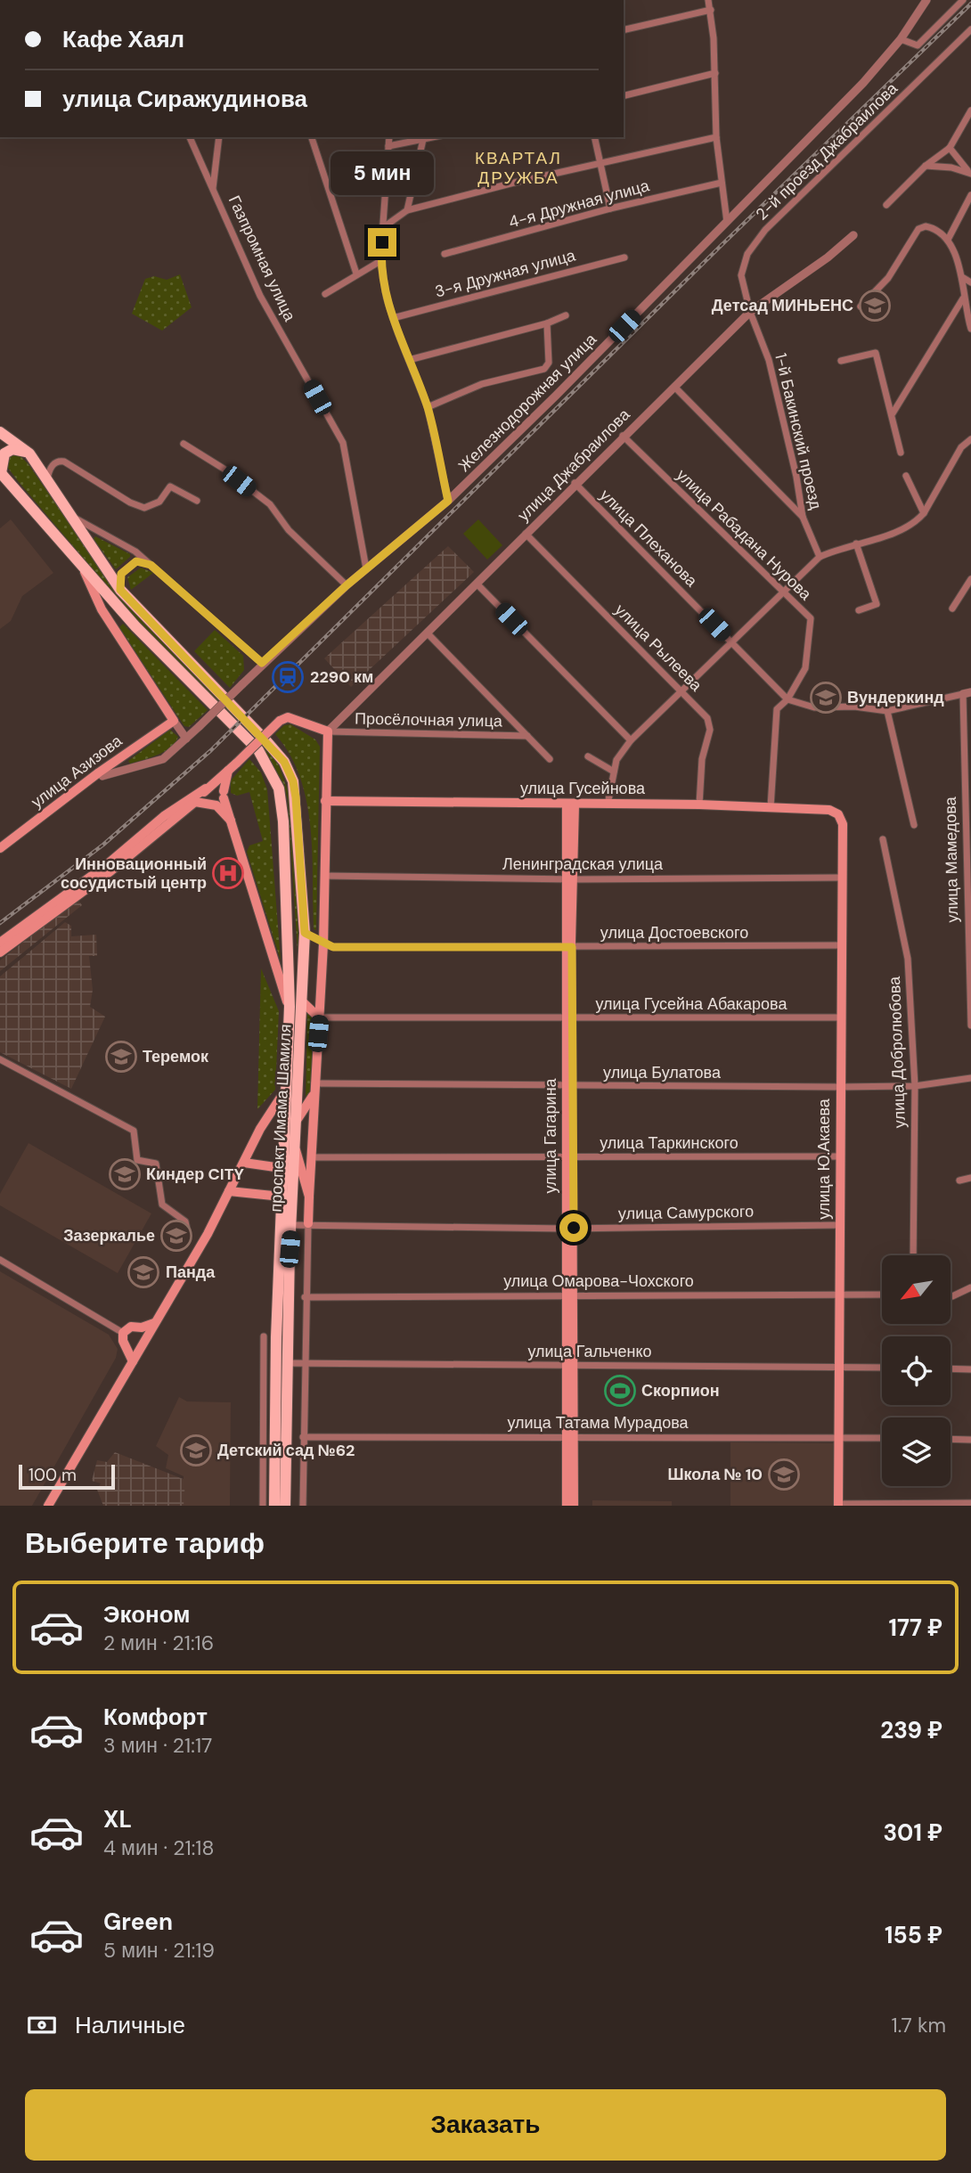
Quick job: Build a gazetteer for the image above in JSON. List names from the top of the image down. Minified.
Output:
{"streets":{"main road":["улица Азизова","улица Гусейнова","проспект Имама Шамиля","улица Гагарина","улица Ю.Акаева"],"street":["2-й проезд Джабраилова","4-я Дружная улица","Газпромная улица","3-я Дружная улица","Железнодорожная улица","1-й Бакинский проезд","улица Джабраилова","улица Рабадана Нурова","улица Плеханова","улица Рылеева","Просёлочная улица","улица Мамедова","Ленинградская улица","улица Достоевского","улица Гусейна Абакарова","улица Добролюбова","улица Булатова","улица Таркинского","улица Самурского","улица Омарова-Чохского","улица Гальченко","улица Татама Мурадова"]},"crossings":[["2-й проезд Джабраилова","1-й Бакинский проезд"],["2-й проезд Джабраилова","улица Джабраилова"],["Газпромная улица","Железнодорожная улица"],["Железнодорожная улица","улица Азизова"],["1-й Бакинский проезд","улица Джабраилова"],["улица Джабраилова","улица Рабадана Нурова"],["улица Джабраилова","улица Плеханова"],["улица Джабраилова","улица Рылеева"],["улица Джабраилова","Просёлочная улица"],["улица Джабраилова","проспект Имама Шамиля"],["улица Рабадана Нурова","улица Плеханова"],["улица Рабадана Нурова","улица Гусейнова"],["улица Рылеева","улица Гусейнова"],["Просёлочная улица","проспект Имама Шамиля"],["улица Гусейнова","проспект Имама Шамиля"],["улица Гусейнова","улица Гагарина"],["улица Гусейнова","улица Ю.Акаева"],["Ленинградская улица","проспект Имама Шамиля"],["Ленинградская улица","улица Гагарина"],["Ленинградская улица","улица Ю.Акаева"],["улица Достоевского","проспект Имама Шамиля"],["улица Достоевского","улица Гагарина"],["улица Достоевского","улица Ю.Акаева"],["улица Гусейна Абакарова","проспект Имама Шамиля"],["улица Гусейна Абакарова","улица Гагарина"],["улица Гусейна Абакарова","улица Ю.Акаева"],["улица Добролюбова","улица Булатова"],["улица Булатова","проспект Имама Шамиля"],["улица Булатова","улица Гагарина"],["улица Булатова","улица Ю.Акаева"],["проспект Имама Шамиля","улица Таркинского"],["проспект Имама Шамиля","улица Самурского"],["проспект Имама Шамиля","улица Гальченко"],["улица Гагарина","улица Таркинского"],["улица Гагарина","улица Самурского"],["улица Гагарина","улица Омарова-Чохского"],["улица Гагарина","улица Гальченко"],["улица Гагарина","улица Татама Мурадова"],["улица Таркинского","улица Ю.Акаева"],["улица Ю.Акаева","улица Самурского"],["улица Ю.Акаева","улица Омарова-Чохского"],["улица Ю.Акаева","улица Гальченко"],["улица Ю.Акаева","улица Татама Мурадова"]],"districts":["КВАРТАЛ ДРУЖБА"],"places":{"school or university":["Детсад МИНЬЕНС","Вундеркинд","Теремок","Киндер CITY","Зазеркалье","Панда","Детский сад №62","Школа № 10"],"station":["2290 км"],"hospital":["Инновационный сосудистый центр"],"sports":["Скорпион"]},"scale_bar":"100 m","north":"bottom left","page":{"banner":["Кафе Хаял","улица Сиражудинова"],"bubble":"5 мин","scale":"100 m","heading":"Выберите тариф","list":[{"name":"Эконом","note":"2 мин · 21:16","value":"177 ₽"},{"name":"Комфорт","note":"3 мин · 21:17","value":"239 ₽"},{"name":"XL","note":"4 мин · 21:18","value":"301 ₽"},{"name":"Green","note":"5 мин · 21:19","value":"155 ₽"}],"pay":["Наличные","1.7 km"],"buttons":"Заказать"}}
